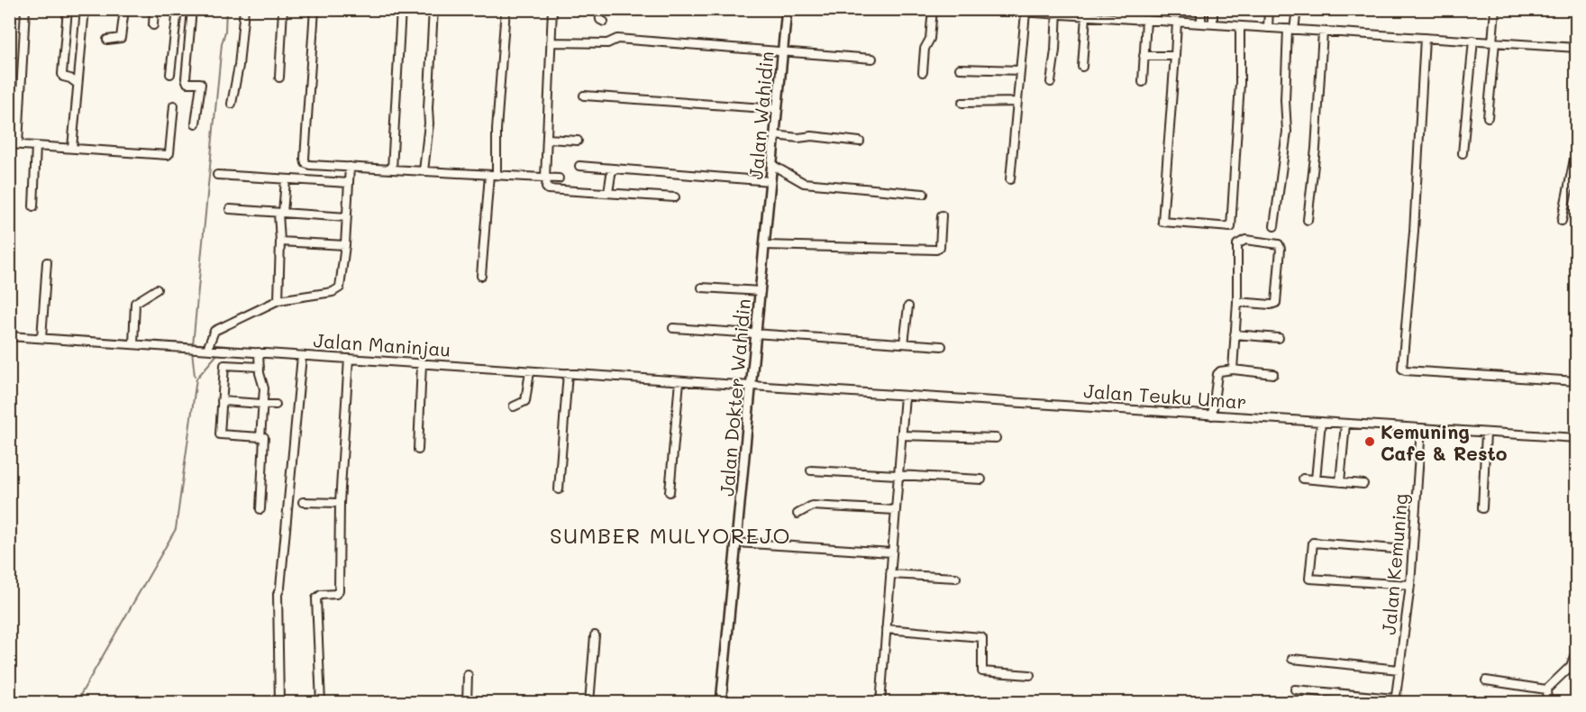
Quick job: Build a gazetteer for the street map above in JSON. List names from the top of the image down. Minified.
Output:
{"streets":{"street":["Jalan Wahidin","Jalan Maninjau","Jalan Teuku Umar","Jalan Dokter Wahidin","Jalan Kemuning"]},"crossings":[["Jalan Wahidin","Jalan Dokter Wahidin"],["Jalan Maninjau","Jalan Teuku Umar"],["Jalan Maninjau","Jalan Dokter Wahidin"],["Jalan Teuku Umar","Jalan Dokter Wahidin"],["Jalan Teuku Umar","Jalan Kemuning"]],"districts":["SUMBER MULYOREJO"],"places":["Kemuning Cafe & Resto"]}
